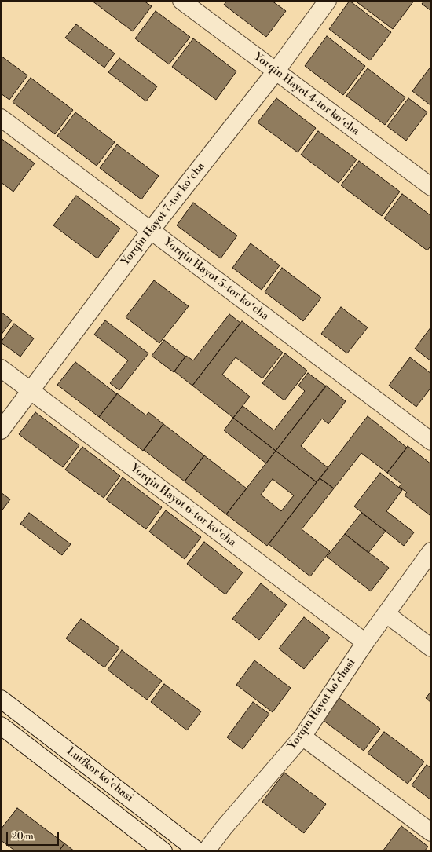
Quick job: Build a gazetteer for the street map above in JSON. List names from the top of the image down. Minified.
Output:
{"streets":{"street":["Yorqin Hayot 4-tor koʻcha","Yorqin Hayot 7-tor koʻcha","Yorqin Hayot 5-tor koʻcha","Yorqin Hayot 6-tor koʻcha","Yorqin Hayot ko'chasi","Lutfkor ko'chasi"]},"crossings":[["Yorqin Hayot 4-tor koʻcha","Yorqin Hayot 7-tor koʻcha"],["Yorqin Hayot 7-tor koʻcha","Yorqin Hayot 5-tor koʻcha"],["Yorqin Hayot 7-tor koʻcha","Yorqin Hayot 6-tor koʻcha"],["Yorqin Hayot 6-tor koʻcha","Yorqin Hayot ko'chasi"]],"scale_bar":"20 m"}
